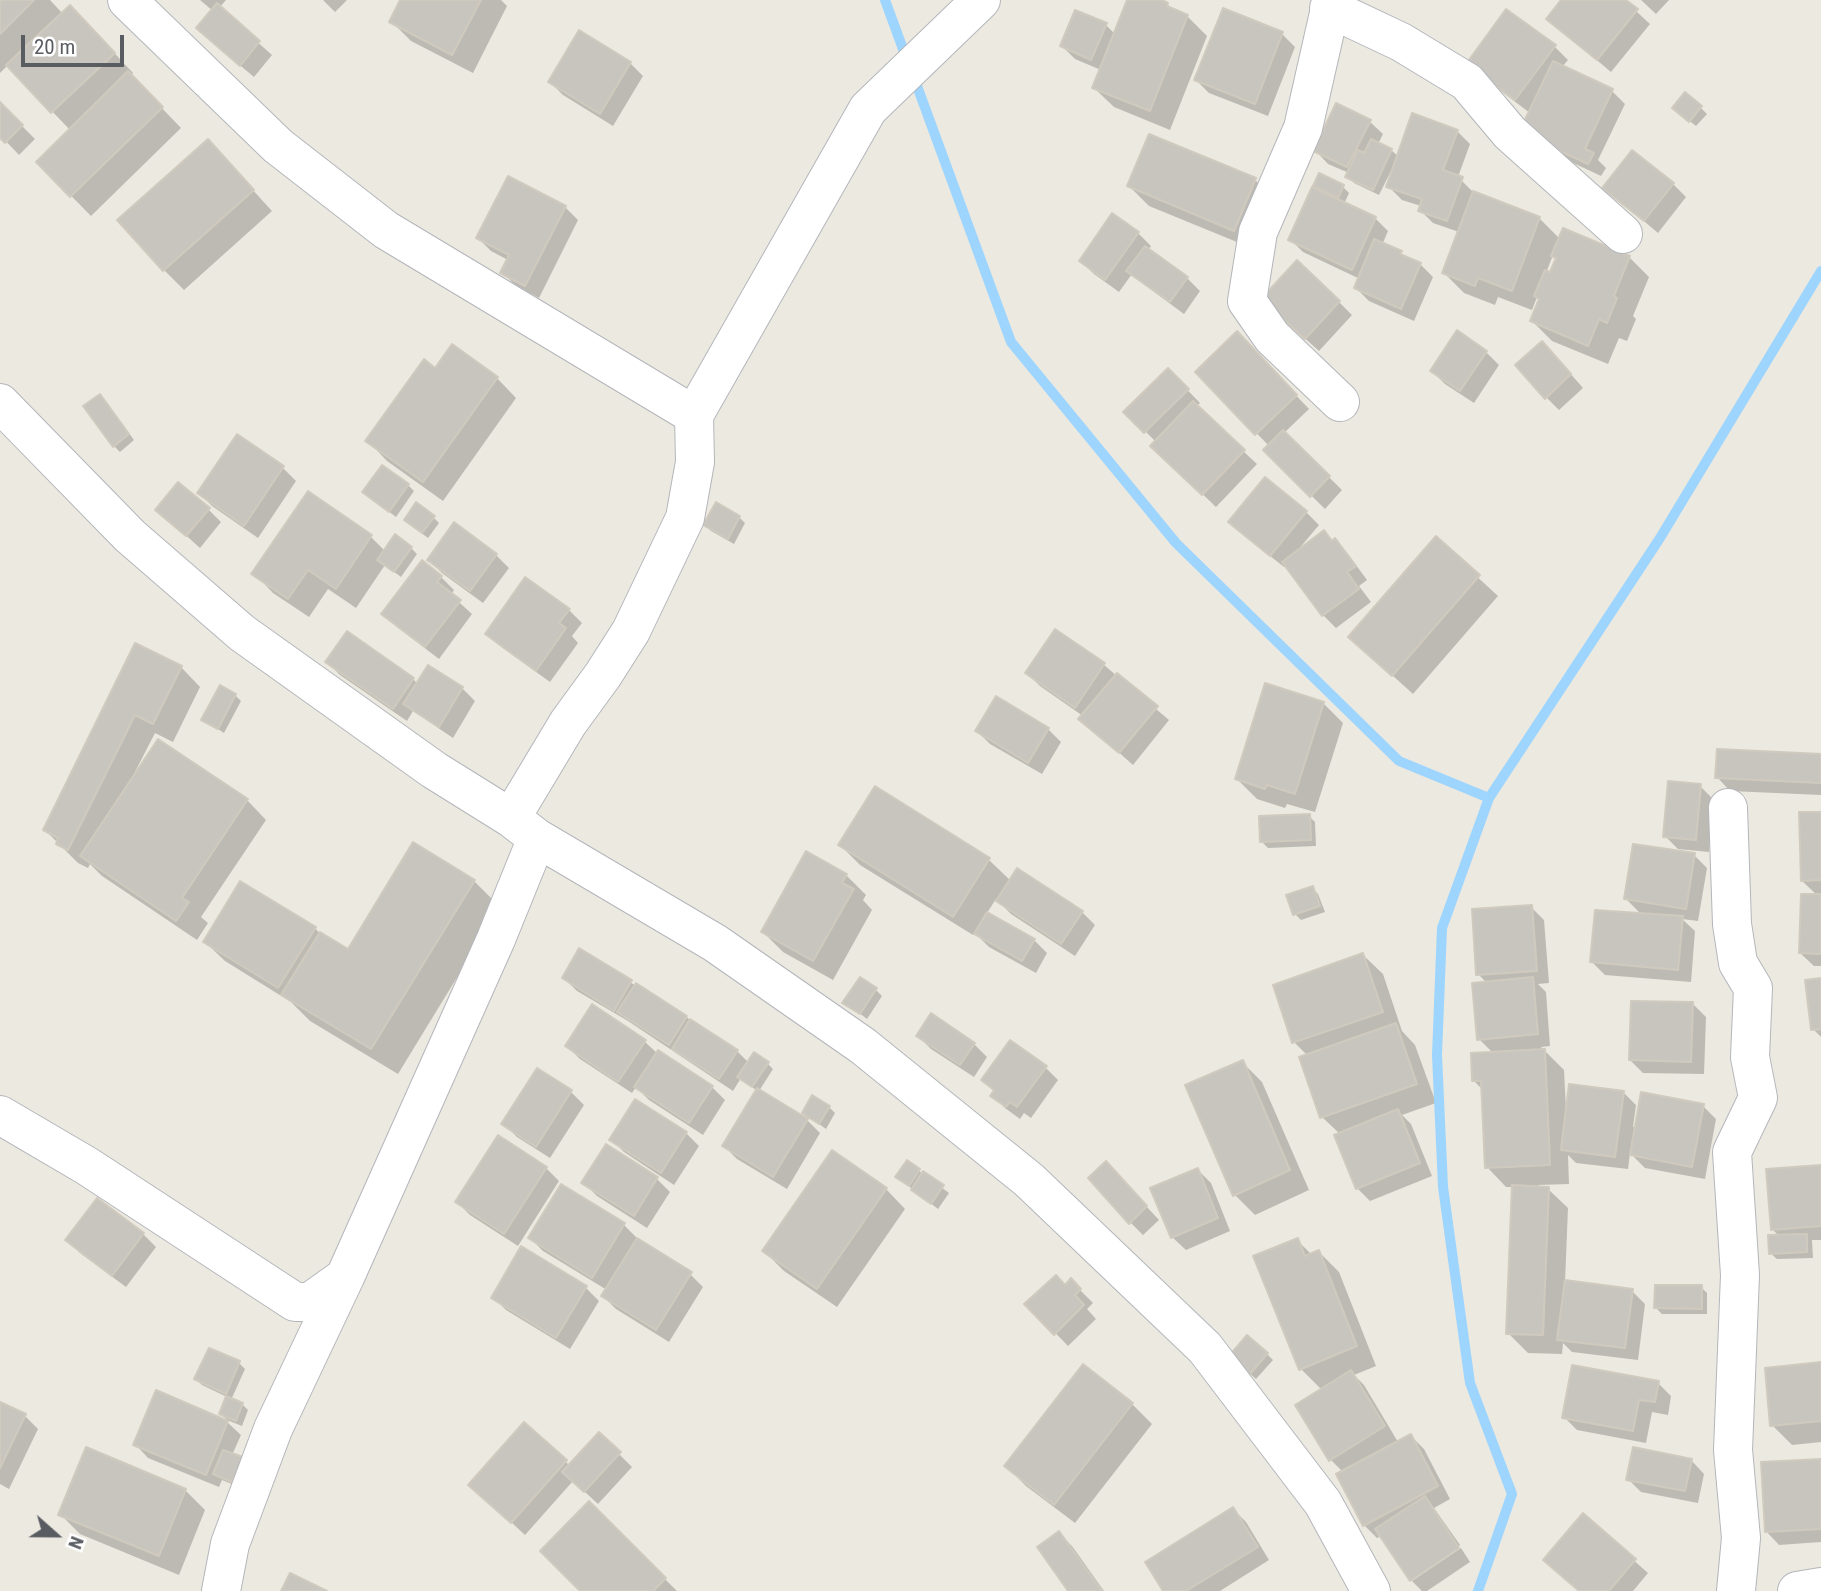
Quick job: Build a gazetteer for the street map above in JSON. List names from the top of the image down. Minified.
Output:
{"scale_bar":"20 m","north":"right"}
